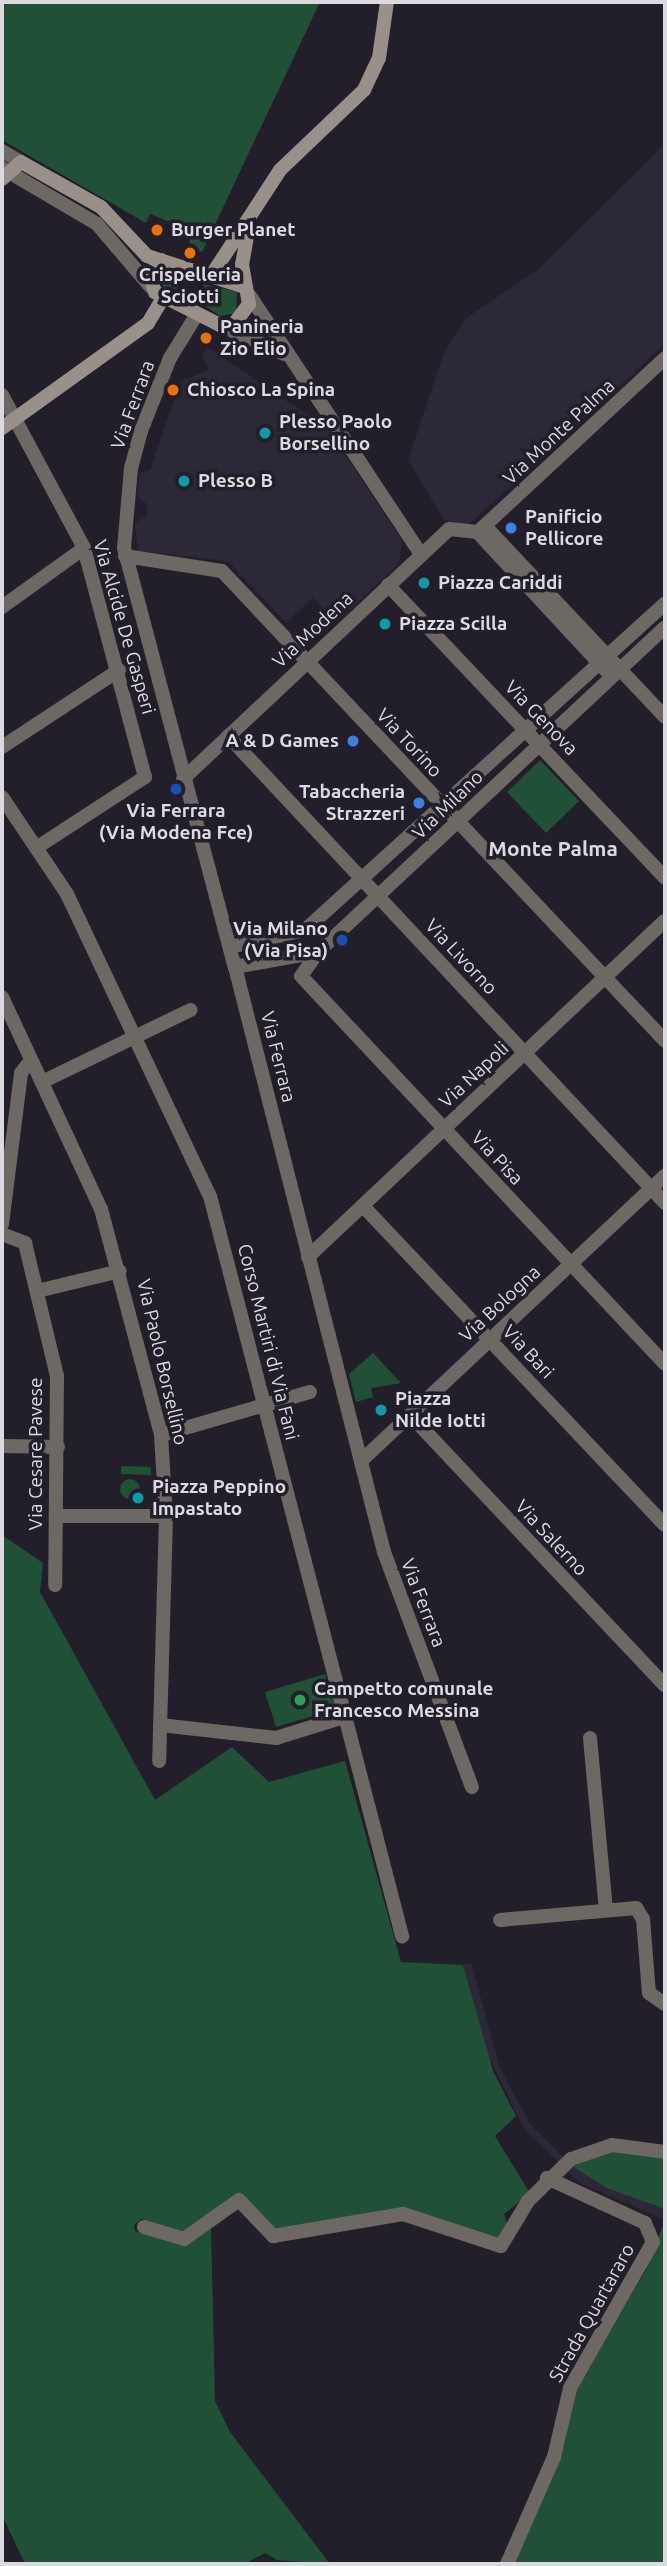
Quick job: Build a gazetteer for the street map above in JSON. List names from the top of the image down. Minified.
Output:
{"streets":{"street":["Via Ferrara","Via Monte Palma","Via Alcide De Gasperi","Via Modena","Via Genova","Via Torino","Via Milano","Via Livorno","Via Napoli","Via Pisa","Via Bologna","Corso Martiri di Via Fani","Via Bari","Via Paolo Borsellino","Via Cesare Pavese","Via Salerno","Strada Quartararo"]},"crossings":[["Via Ferrara","Via Modena"],["Via Ferrara","Via Torino"],["Via Ferrara","Via Milano"],["Via Ferrara","Via Napoli"],["Via Ferrara","Via Bologna"],["Via Monte Palma","Via Modena"],["Via Alcide De Gasperi","Corso Martiri di Via Fani"],["Via Modena","Via Genova"],["Via Modena","Via Torino"],["Via Modena","Via Livorno"],["Via Genova","Via Milano"],["Via Torino","Via Milano"],["Via Torino","Via Napoli"],["Via Milano","Via Livorno"],["Via Milano","Via Pisa"],["Via Livorno","Via Napoli"],["Via Livorno","Via Bologna"],["Via Napoli","Via Pisa"],["Via Napoli","Via Bari"],["Via Pisa","Via Bologna"],["Via Bologna","Via Bari"],["Via Bologna","Via Salerno"]],"districts":["Monte Palma"],"places":["Burger Planet","Crispelleria Sciotti","Panineria Zio Elio","Chiosco La Spina","Plesso Paolo Borsellino","Plesso B","Panificio Pellicore","Piazza Cariddi","Piazza Scilla","A & D Games","Via Ferrara (Via Modena Fce)","Tabaccheria Strazzeri","Via Milano (Via Pisa)","Piazza Nilde Iotti","Piazza Peppino Impastato","Campetto comunale Francesco Messina"]}
